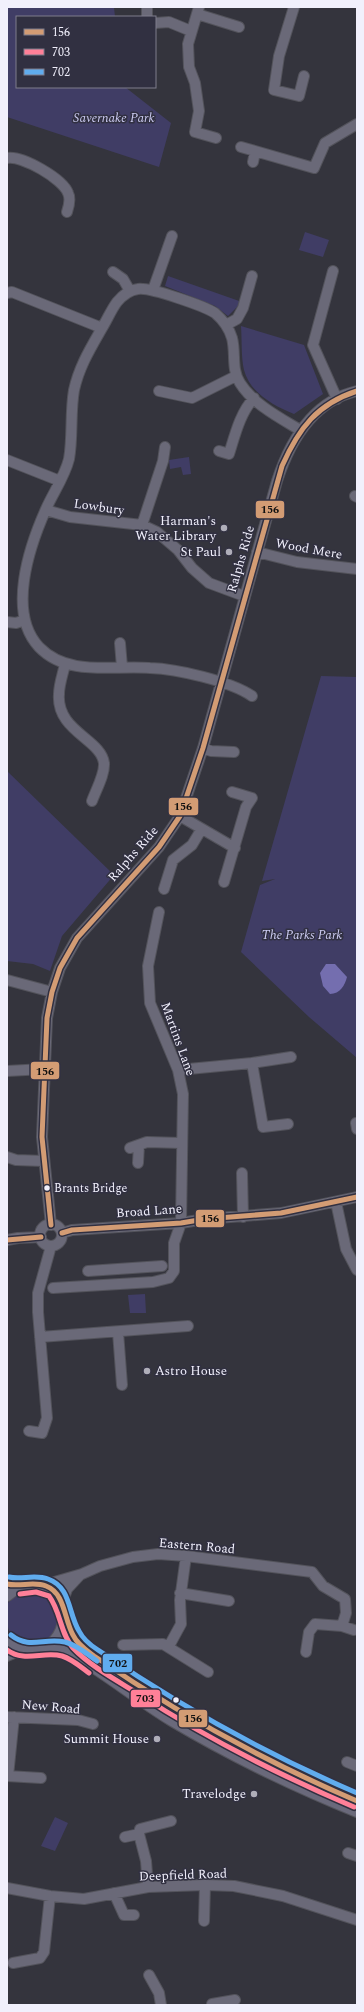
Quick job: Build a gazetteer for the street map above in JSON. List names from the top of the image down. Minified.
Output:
{"streets":{"street":["Lowbury","Wood Mere","Ralphs Ride","Martins Lane","Broad Lane","Eastern Road","New Road","Deepfield Road"]},"crossings":[["Lowbury","Ralphs Ride"],["Wood Mere","Ralphs Ride"],["Ralphs Ride","Broad Lane"],["Martins Lane","Broad Lane"]],"parks":["Savernake Park","The Parks Park"],"places":["Harman's Water Library","St Paul","Brants Bridge","Astro House","Summit House","Travelodge"],"lines":["transit line 156","transit line 702","transit line 703"],"legend":["156","703","702"]}
